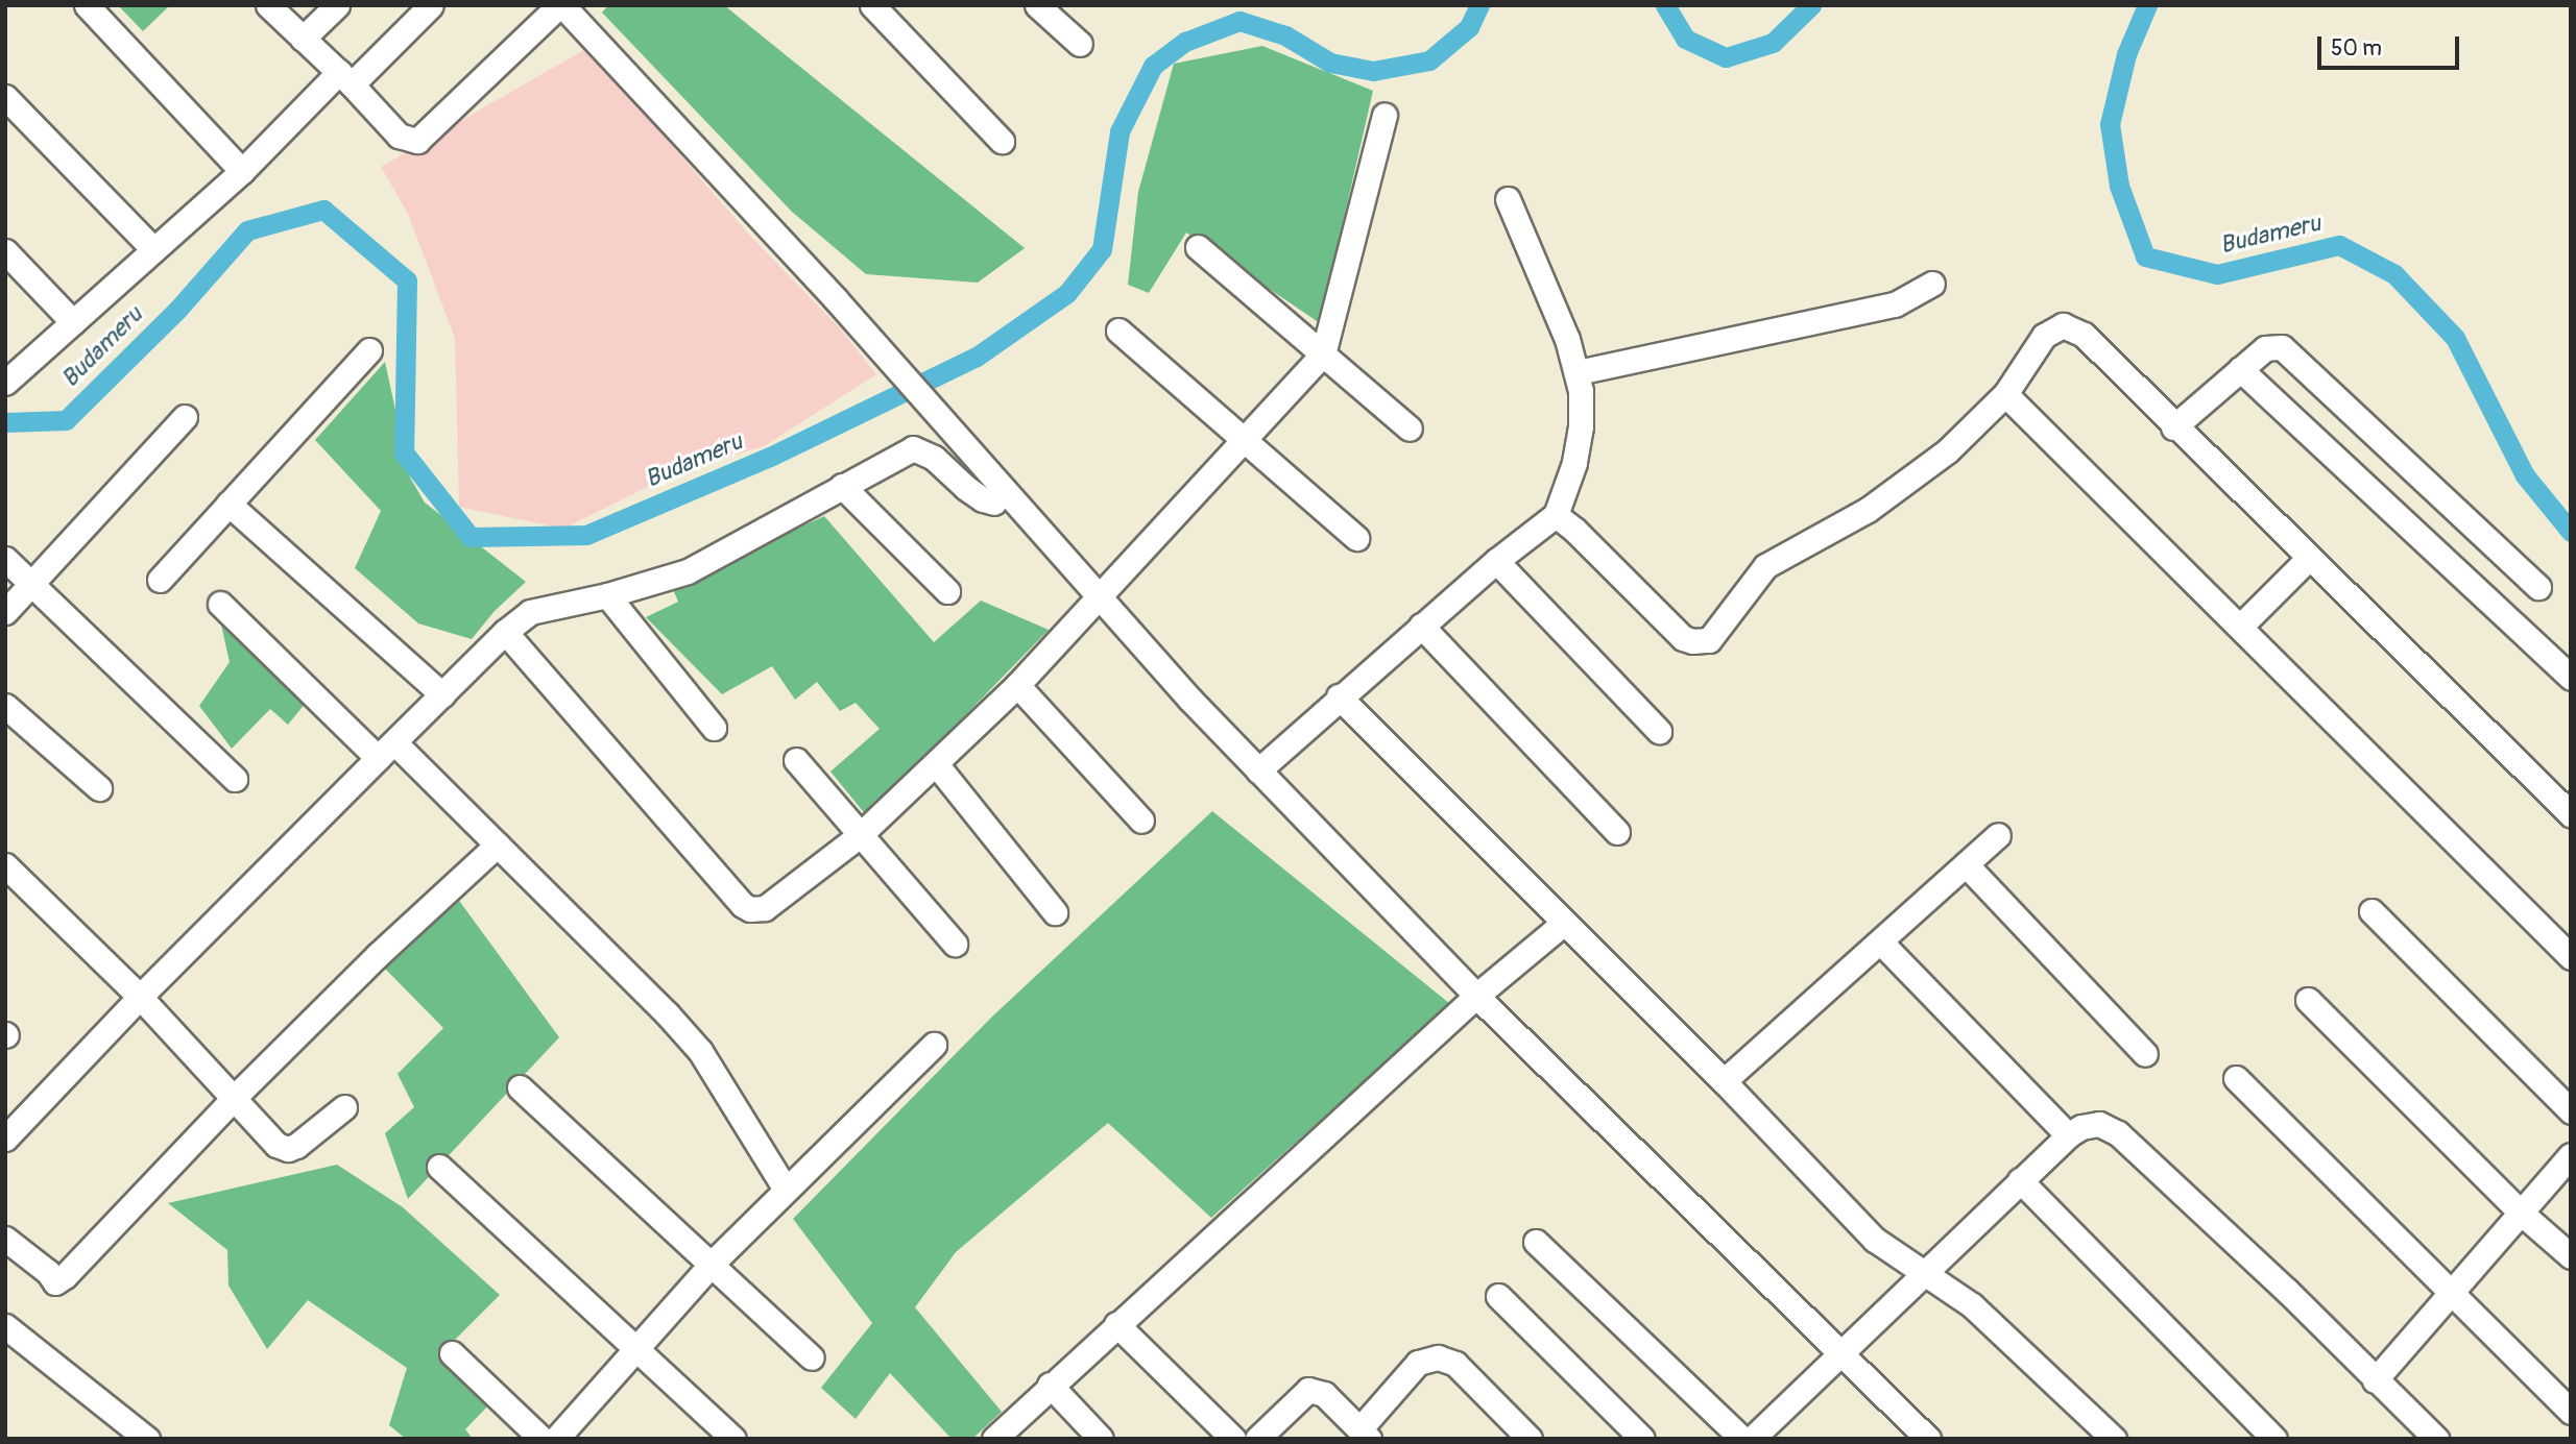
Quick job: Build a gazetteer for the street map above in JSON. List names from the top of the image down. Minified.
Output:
{"water":["Budameru"],"scale_bar":"50 m"}
